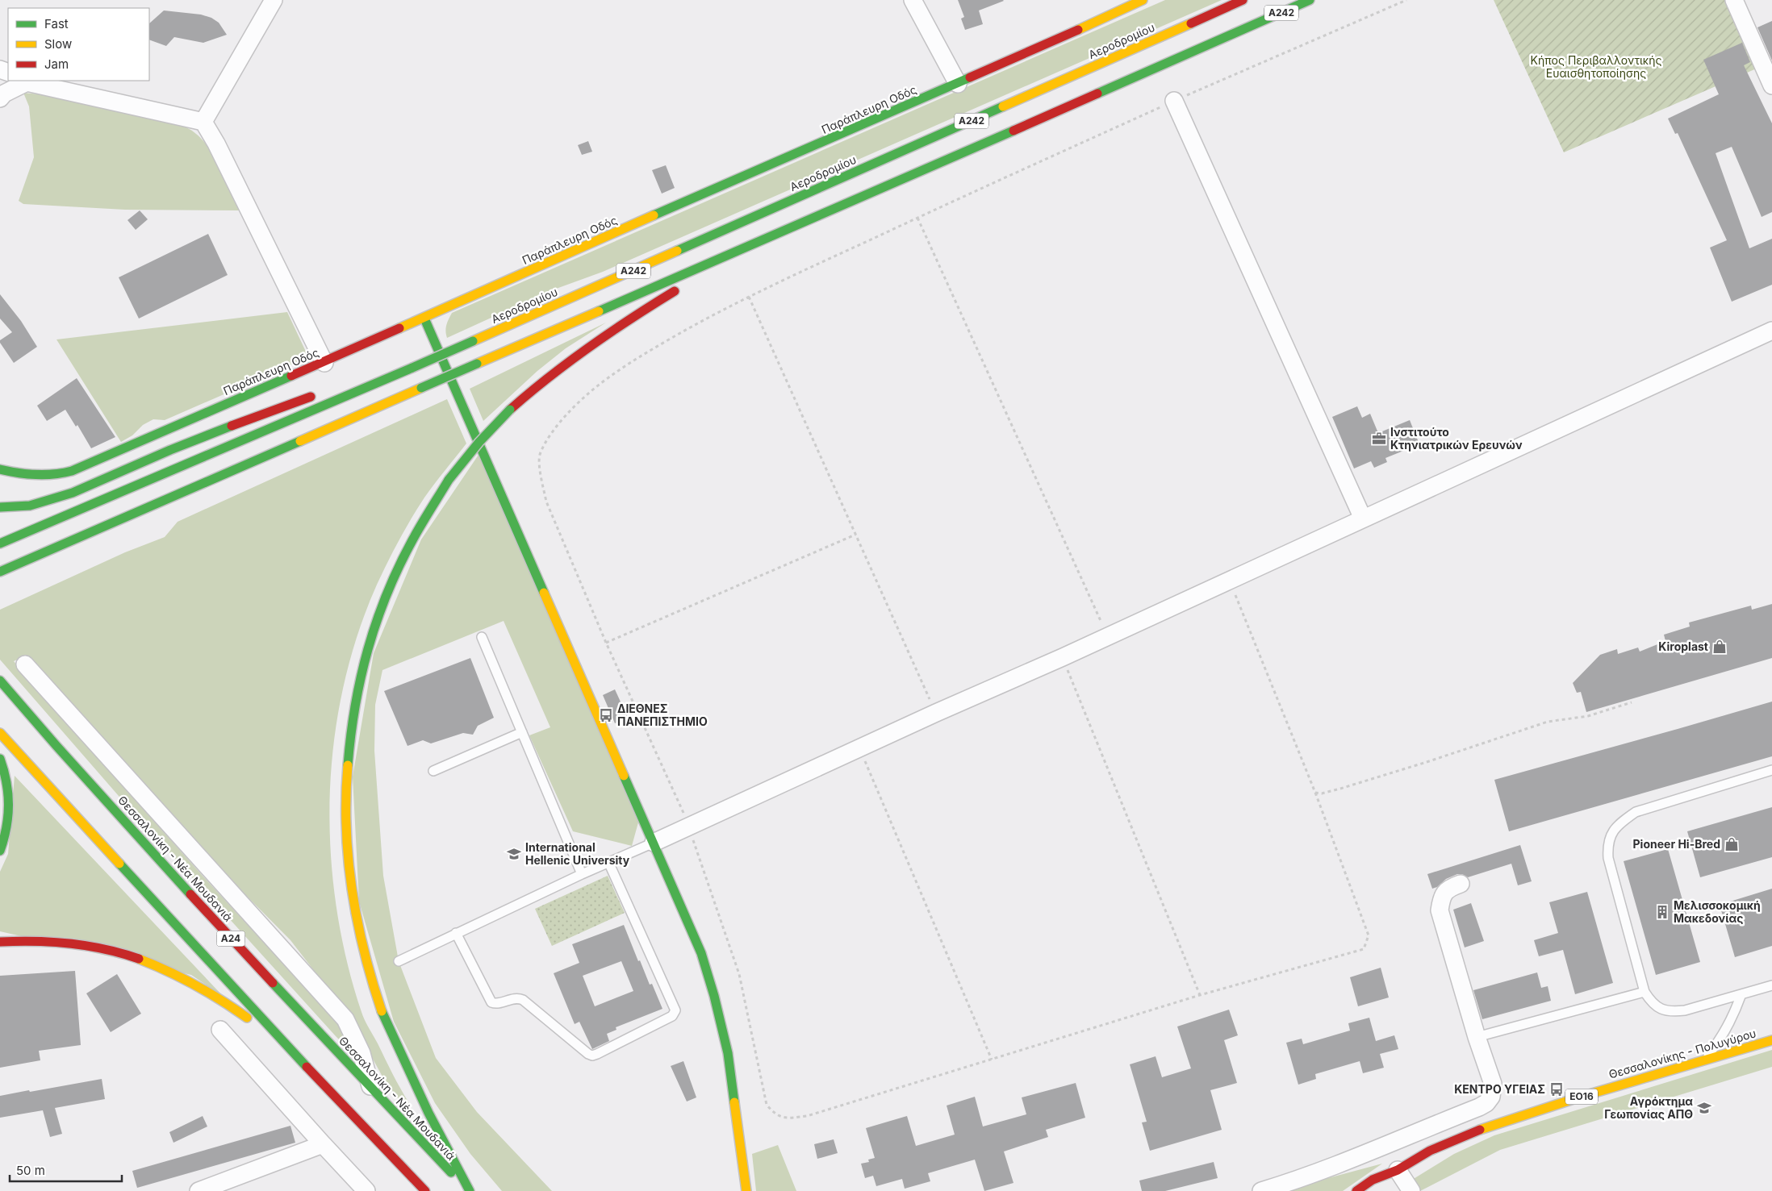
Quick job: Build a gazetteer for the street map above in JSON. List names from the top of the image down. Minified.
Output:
{"streets":{"main road":["Α242","Αεροδρομίου","Παράπλευρη Οδός","Θεσσαλονίκη - Νέα Μουδανιά","Α24","Θεσσαλονίκης - Πολυγύρου","ΕΟ16"]},"parks":["Κήπος Περιβαλλοντικής Ευαισθητοποίησης"],"places":{"office":["Ινστιτούτο Κτηνιατρικών Ερευνών"],"shop":["Kiroplast","Pioneer Hi-Bred"],"bus stop":["ΔΙΕΘΝΕΣ ΠΑΝΕΠΙΣΤΗΜΙΟ","ΚΕΝΤΡΟ ΥΓΕΙΑΣ"],"school or university":["International Hellenic University","Αγρόκτημα Γεωπονίας ΑΠΘ"],"building":["Μελισσοκομική Μακεδονίας"]},"legend":["Fast","Slow","Jam"],"scale_bar":"50 m"}
